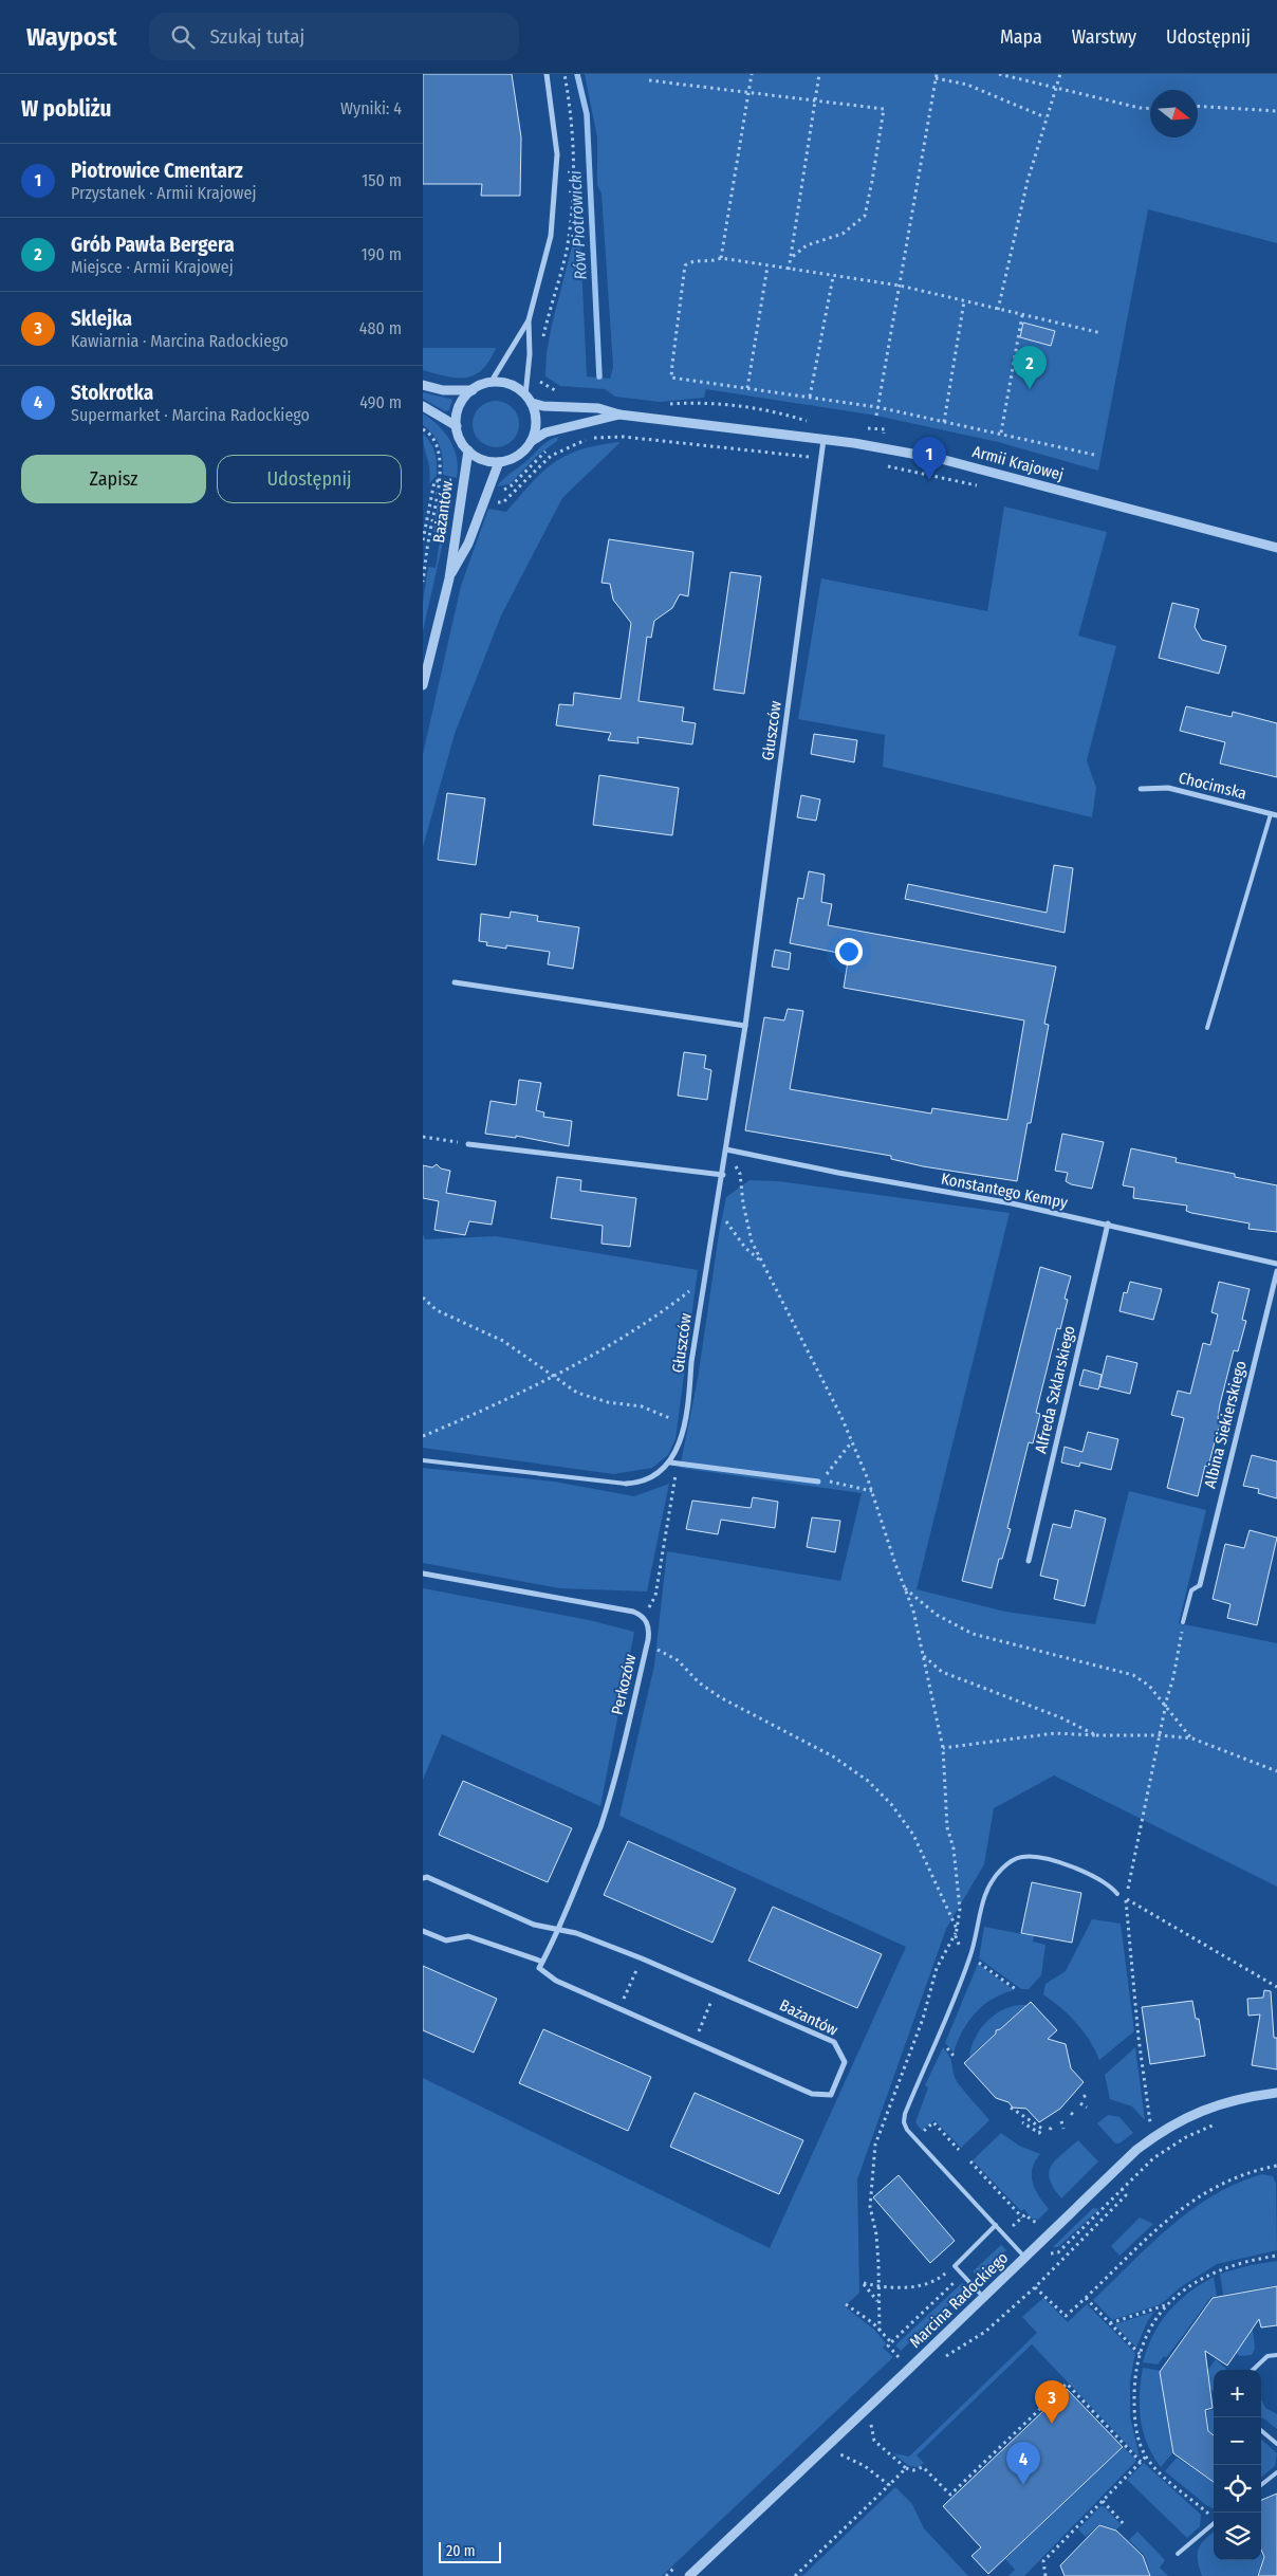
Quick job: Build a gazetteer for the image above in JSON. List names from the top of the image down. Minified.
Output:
{"streets":{"street":["Armii Krajowej","Bażantów","Głuszców","Chocimska","Konstantego Kempy","Alfreda Szklarskiego","Albina Siekierskiego","Perkozów","Marcina Radockiego"]},"crossings":[["Armii Krajowej","Bażantów"],["Armii Krajowej","Głuszców"],["Bażantów","Perkozów"],["Głuszców","Konstantego Kempy"],["Konstantego Kempy","Alfreda Szklarskiego"]],"water":["Rów Piotrowicki"],"scale_bar":"20 m","north":"right","page":{"header":"Waypost","search":"Szukaj tutaj","nav":["Mapa","Warstwy","Udostępnij"],"heading":["W pobliżu","Wyniki: 4"],"list":[{"mark":"1","name":"Piotrowice Cmentarz","note":"Przystanek · Armii Krajowej","value":"150 m"},{"mark":"2","name":"Grób Pawła Bergera","note":"Miejsce · Armii Krajowej","value":"190 m"},{"mark":"3","name":"Sklejka","note":"Kawiarnia · Marcina Radockiego","value":"480 m"},{"mark":"4","name":"Stokrotka","note":"Supermarket · Marcina Radockiego","value":"490 m"}],"pins":["2","1","3","4"],"buttons":["Zapisz","Udostępnij"],"map_buttons":["+","−"],"scale":"20 m"}}
